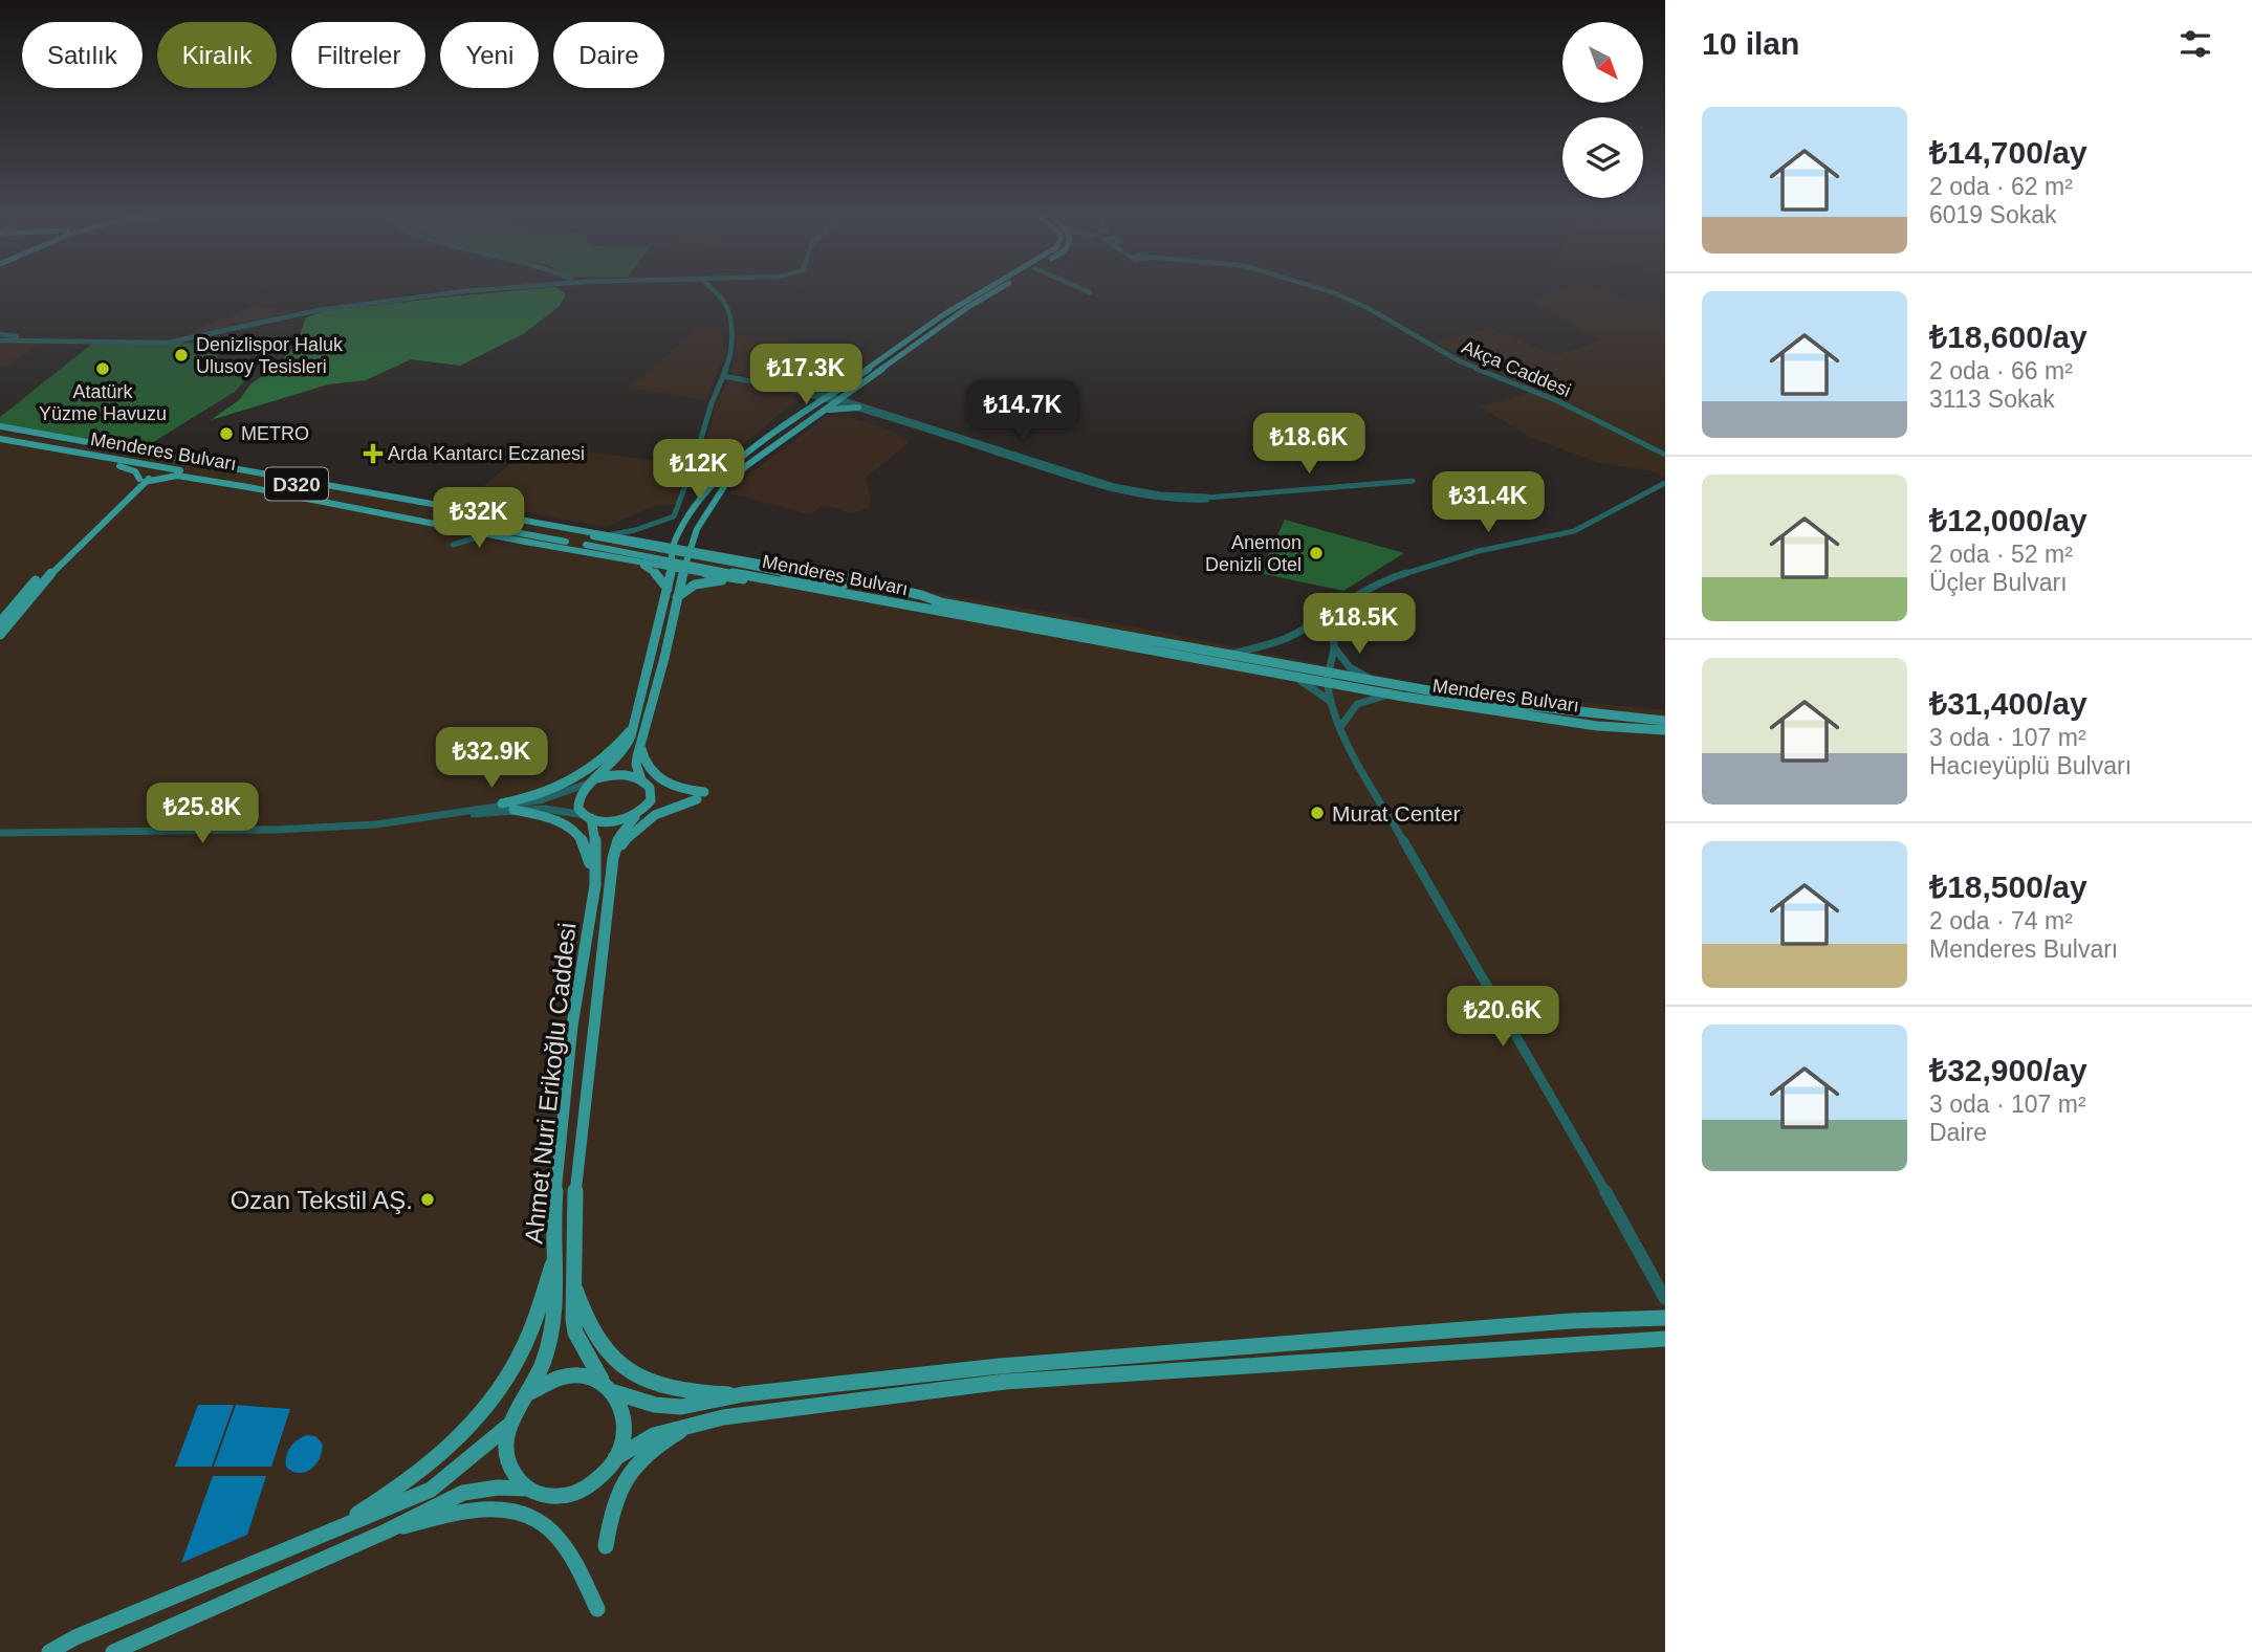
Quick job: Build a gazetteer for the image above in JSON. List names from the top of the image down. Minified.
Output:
{"streets":{"main road":["Menderes Bulvarı","D320","Ahmet Nuri Erikoğlu Caddesi"],"street":["Akça Caddesi"]},"places":{"other":["Denizlispor Haluk Ulusoy Tesisleri","Atatürk Yüzme Havuzu","METRO","Anemon Denizli Otel","Murat Center","Ozan Tekstil AŞ."],"health":["Arda Kantarcı Eczanesi"]},"north":"bottom right","page":{"heading":"10 ilan","chip":["Satılık","Kiralık","Filtreler","Yeni","Daire"],"list":[{"name":"₺14,700/ay","note":"2 oda · 62 m² · 6019 Sokak"},{"name":"₺18,600/ay","note":"2 oda · 66 m² · 3113 Sokak"},{"name":"₺12,000/ay","note":"2 oda · 52 m² · Üçler Bulvarı"},{"name":"₺31,400/ay","note":"3 oda · 107 m² · Hacıeyüplü Bulvarı"},{"name":"₺18,500/ay","note":"2 oda · 74 m² · Menderes Bulvarı"},{"name":"₺32,900/ay","note":"3 oda · 107 m² · Daire"}],"price":["₺17.3K","₺14.7K","₺18.6K","₺12K","₺31.4K","₺32K","₺18.5K","₺32.9K","₺25.8K","₺20.6K"]}}
